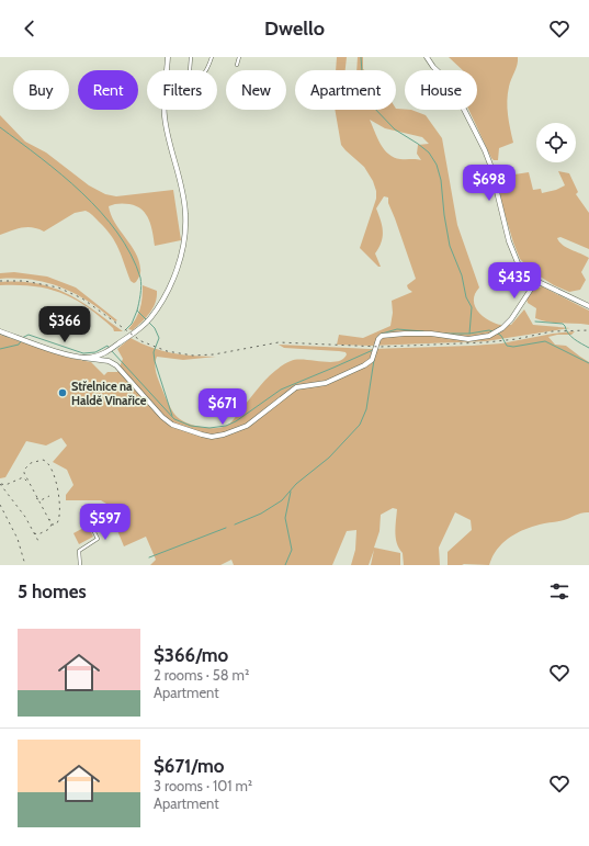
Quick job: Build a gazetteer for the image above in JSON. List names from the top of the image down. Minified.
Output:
{"places":["Střelnice na Haldě Vinařice"],"page":{"header":"Dwello","chip":["Buy","Rent","Filters","New","Apartment","House"],"price":["$698","$435","$366","$671","$597"],"heading":"5 homes","list":[{"name":"$366/mo","note":"2 rooms · 58 m² · Apartment"},{"name":"$671/mo","note":"3 rooms · 101 m² · Apartment"}]}}
